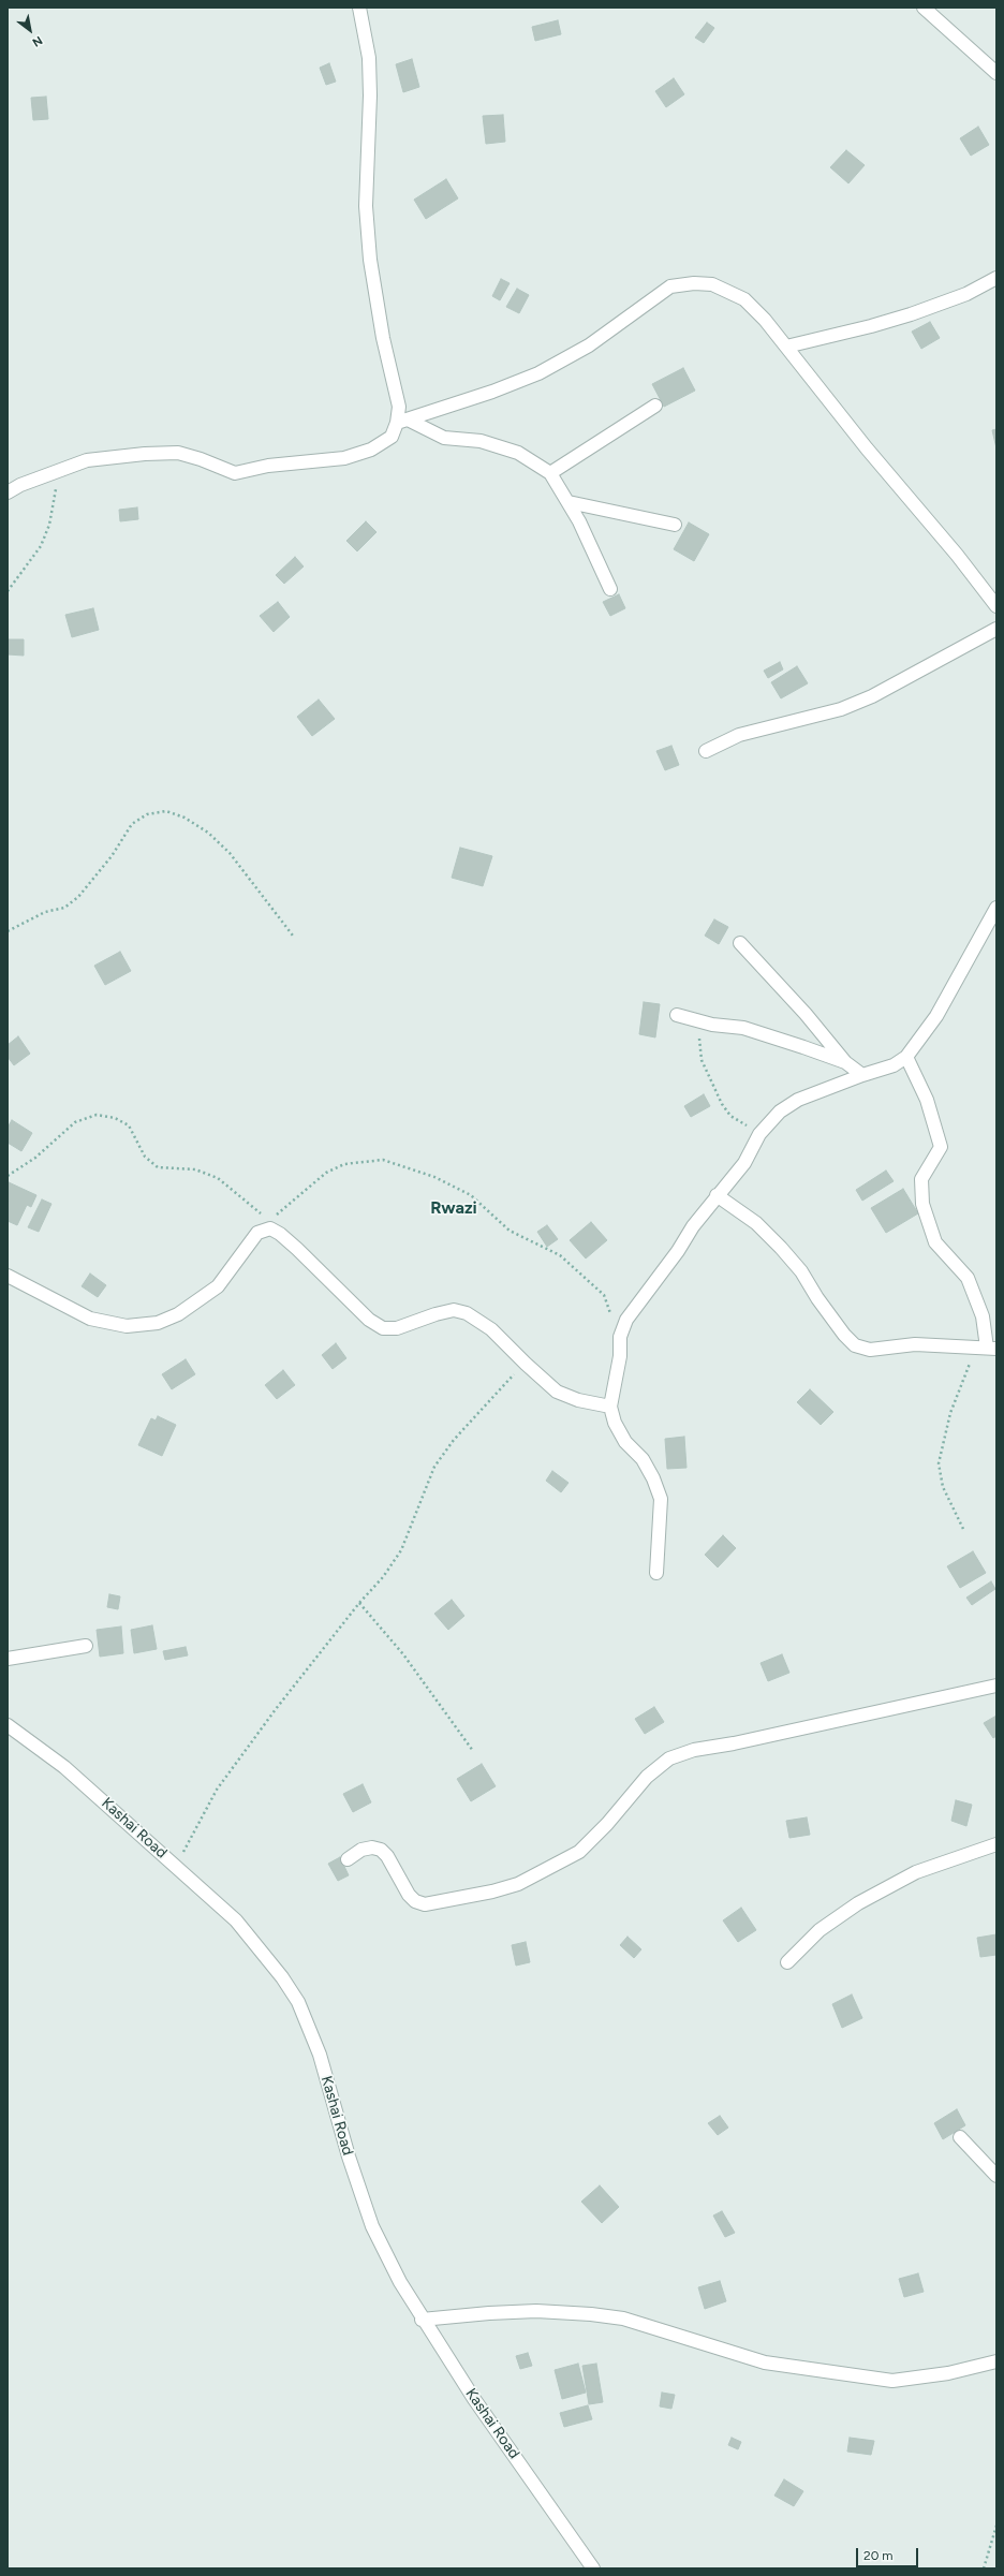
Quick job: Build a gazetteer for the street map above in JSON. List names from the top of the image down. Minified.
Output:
{"streets":{"street":["Kashai Road"]},"districts":["Rwazi"],"scale_bar":"20 m","north":"bottom right"}
